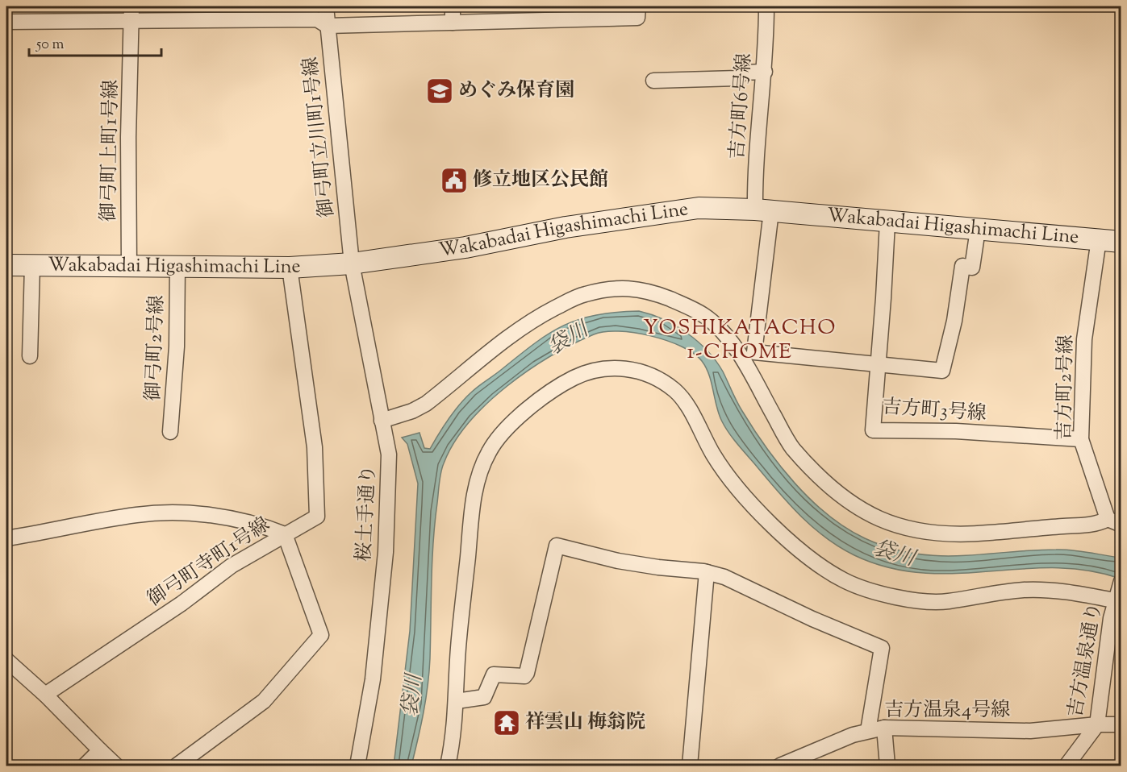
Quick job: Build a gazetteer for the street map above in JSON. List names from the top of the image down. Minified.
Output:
{"streets":{"main road":["Wakabadai Higashimachi Line"],"street":["吉方町6号線","御弓町立川町1号線","御弓町上町1号線","御弓町2号線","吉方町2号線","吉方町3号線","桜土手通り","御弓町寺町1号線","吉方温泉通り","吉方温泉4号線"]},"crossings":[["吉方町6号線","Wakabadai Higashimachi Line"],["御弓町立川町1号線","Wakabadai Higashimachi Line"],["御弓町立川町1号線","桜土手通り"],["御弓町上町1号線","Wakabadai Higashimachi Line"],["Wakabadai Higashimachi Line","御弓町2号線"],["Wakabadai Higashimachi Line","吉方町2号線"],["Wakabadai Higashimachi Line","吉方町3号線"],["Wakabadai Higashimachi Line","桜土手通り"],["Wakabadai Higashimachi Line","御弓町寺町1号線"],["吉方町2号線","吉方町3号線"],["吉方温泉通り","吉方温泉4号線"]],"districts":["YOSHIKATACHO 1-CHOME"],"water":["袋川"],"places":{"school or university":["めぐみ保育園"],"public building":["修立地区公民館"],"temple":["祥雲山 梅翁院"]},"scale_bar":"50 m"}
